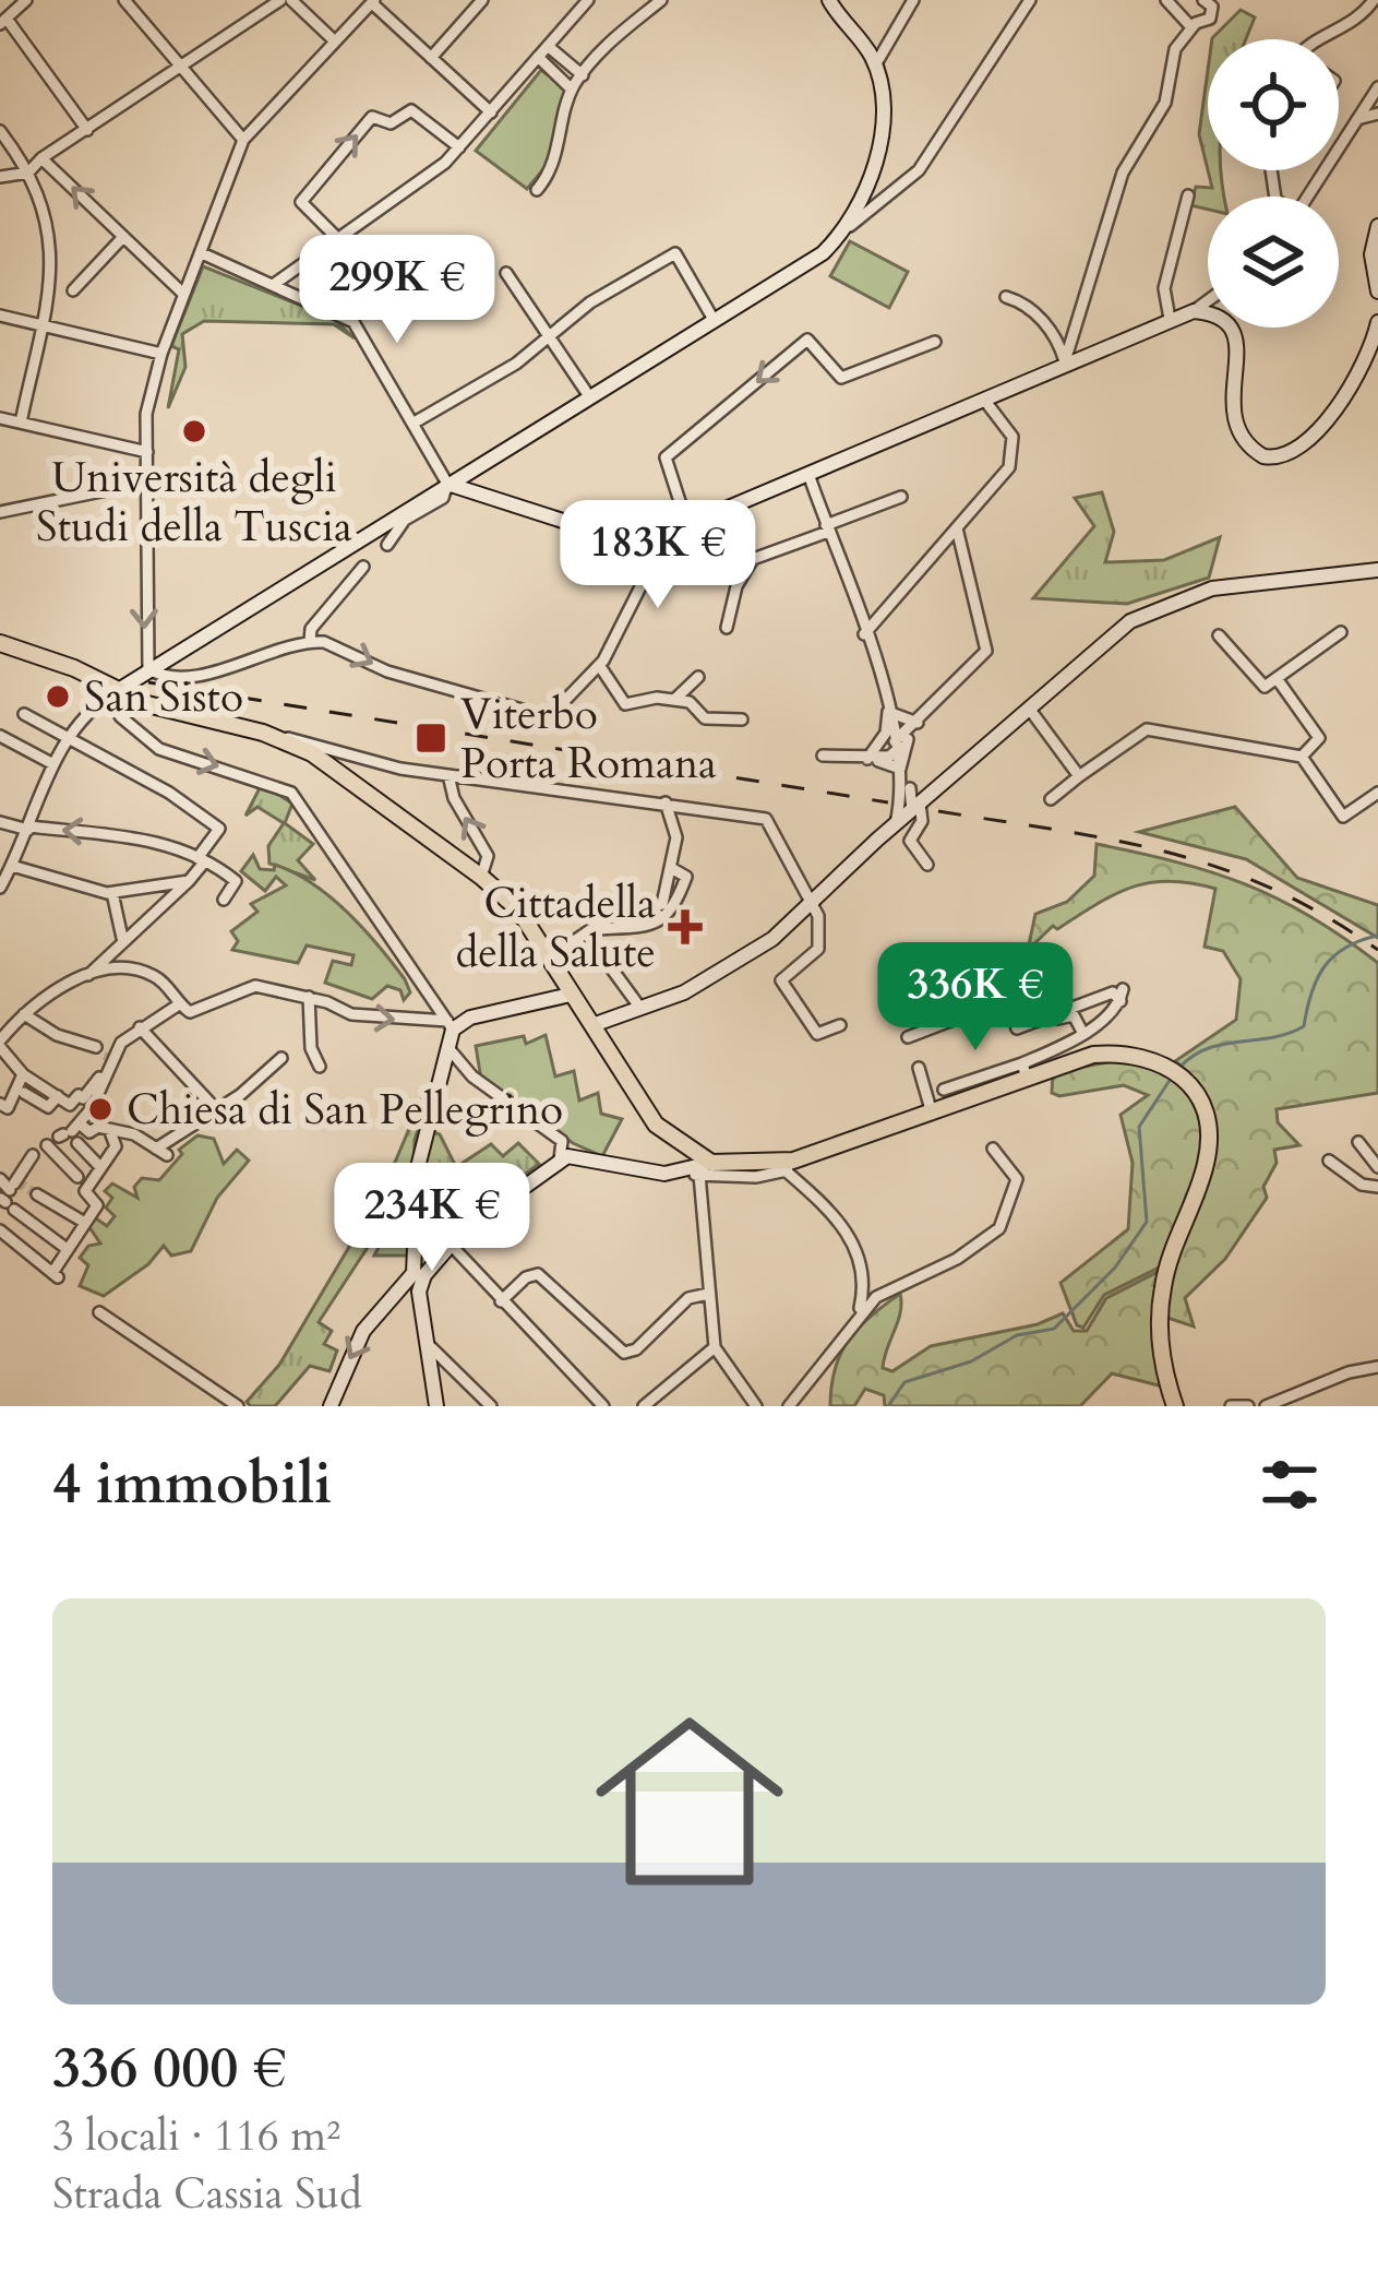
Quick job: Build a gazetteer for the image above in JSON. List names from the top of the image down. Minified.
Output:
{"places":{"other":["Università degli Studi della Tuscia","San Sisto","Chiesa di San Pellegrino"],"transit":["Viterbo Porta Romana"],"health":["Cittadella della Salute"]},"page":{"price":["299K €","183K €","336K €","234K €"],"heading":"4 immobili","list":[{"name":"336 000 €","note":"3 locali · 116 m² · Strada Cassia Sud"}]}}
